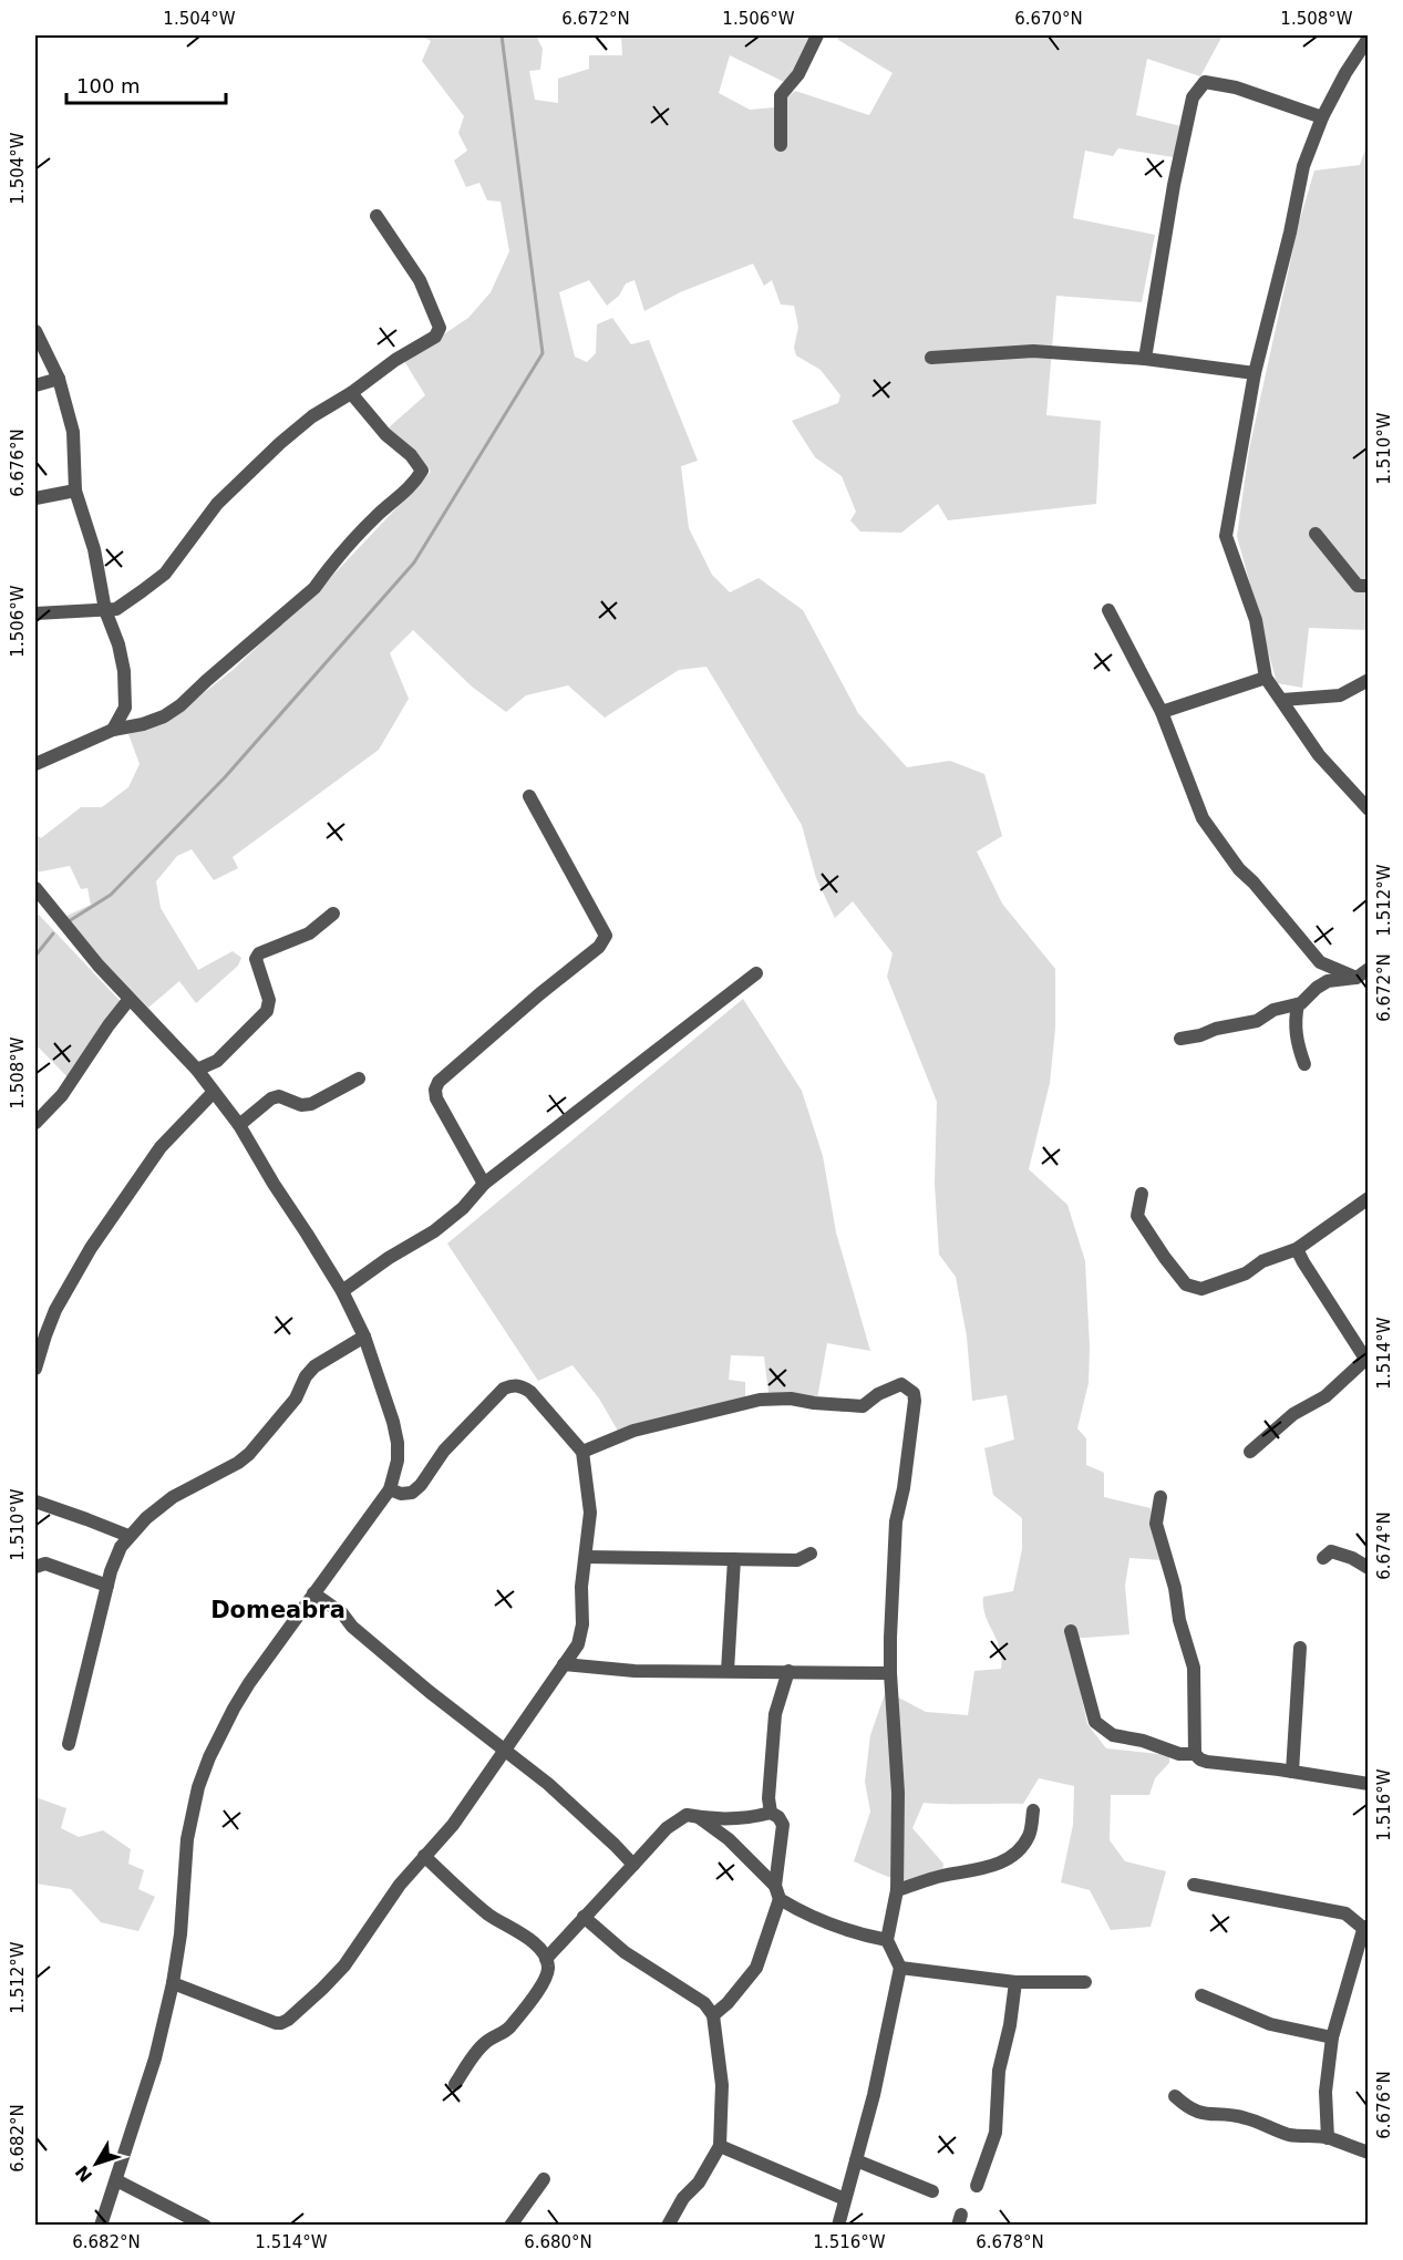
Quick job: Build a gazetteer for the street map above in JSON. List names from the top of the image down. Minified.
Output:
{"districts":["Domeabra"],"scale_bar":"100 m","north":"bottom left","coordinates":["1.504°W","6.672°N","1.506°W","6.670°N","1.508°W","1.510°W","6.676°N","1.512°W","1.514°W","6.674°N","1.516°W","6.682°N","6.680°N","6.678°N"]}
